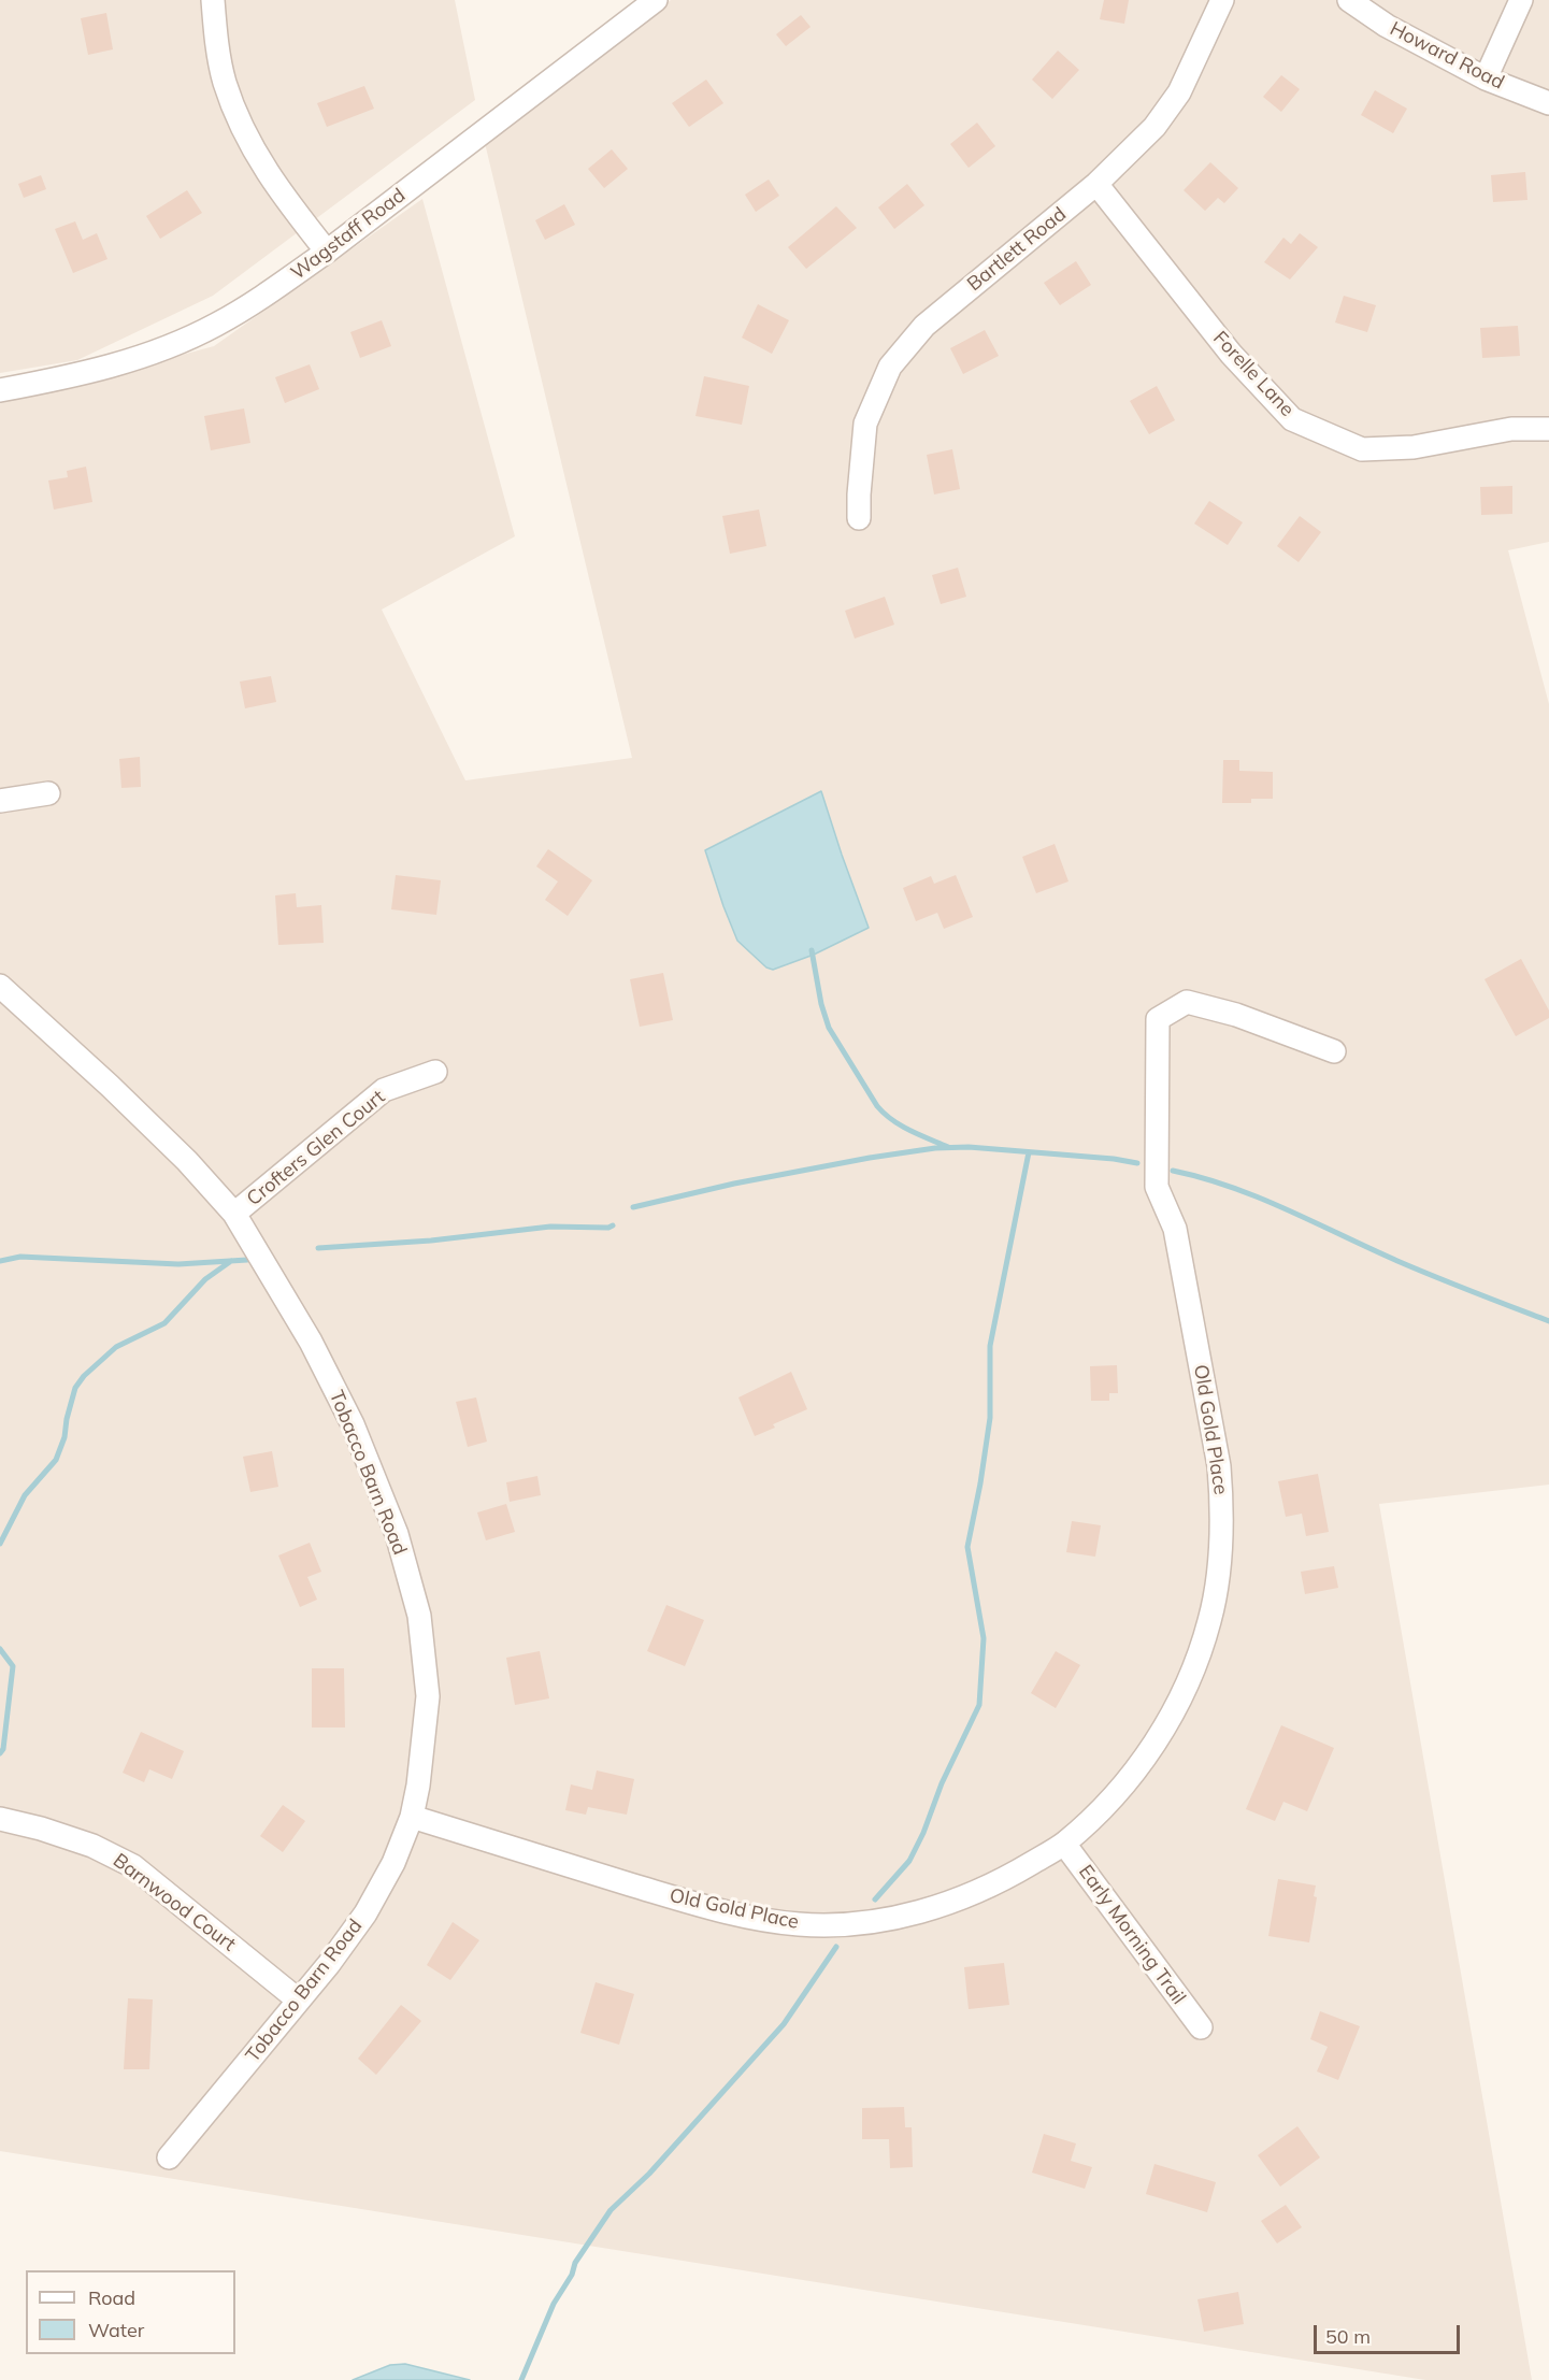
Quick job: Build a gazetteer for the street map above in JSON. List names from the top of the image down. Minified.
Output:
{"streets":{"street":["Howard Road","Wagstaff Road","Bartlett Road","Forelle Lane","Crofters Glen Court","Old Gold Place","Tobacco Barn Road","Barnwood Court","Early Morning Trail"]},"crossings":[["Bartlett Road","Forelle Lane"],["Crofters Glen Court","Tobacco Barn Road"],["Old Gold Place","Tobacco Barn Road"],["Old Gold Place","Early Morning Trail"],["Tobacco Barn Road","Barnwood Court"]],"legend":["Road","Water"],"scale_bar":"50 m"}
